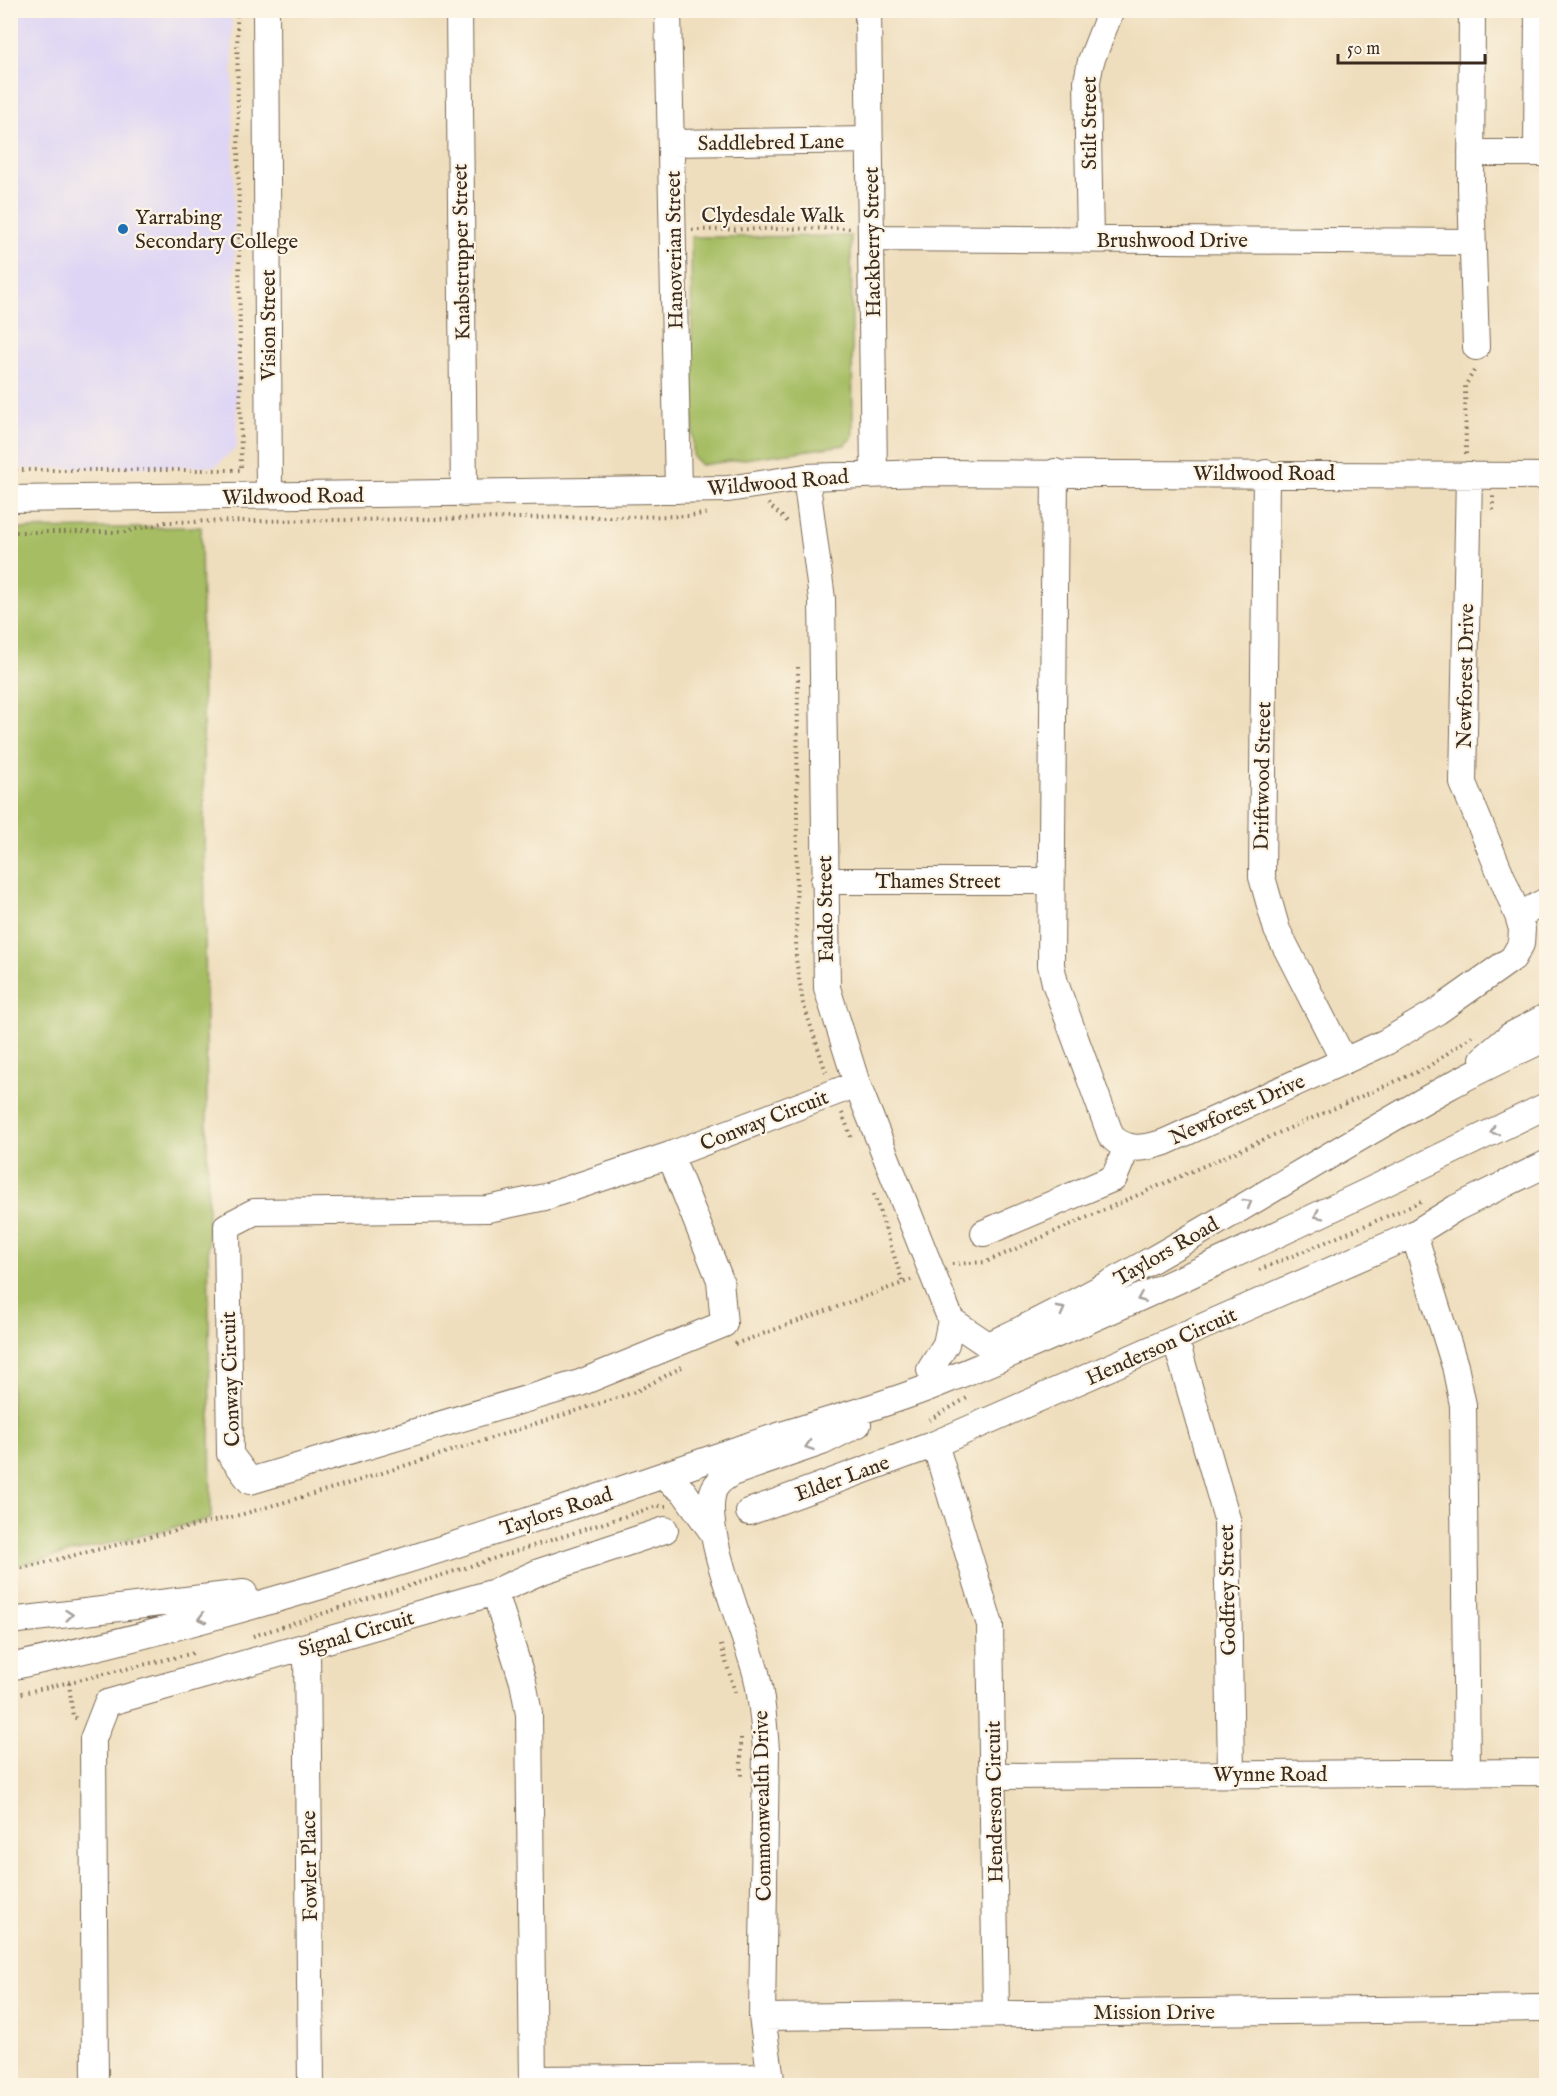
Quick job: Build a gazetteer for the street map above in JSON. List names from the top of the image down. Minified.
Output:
{"streets":{"street":["Stilt Street","Saddlebred Lane","Brushwood Drive","Hackberry Street","Hanoverian Street","Knabstrupper Street","Vision Street","Wildwood Road","Newforest Drive","Driftwood Street","Thames Street","Faldo Street","Conway Circuit","Taylors Road","Henderson Circuit","Elder Lane","Godfrey Street","Signal Circuit","Wynne Road","Commonwealth Drive","Fowler Place","Mission Drive"],"path":["Clydesdale Walk"]},"crossings":[["Stilt Street","Brushwood Drive"],["Saddlebred Lane","Hackberry Street"],["Saddlebred Lane","Hanoverian Street"],["Clydesdale Walk","Brushwood Drive"],["Clydesdale Walk","Hackberry Street"],["Clydesdale Walk","Hanoverian Street"],["Brushwood Drive","Hackberry Street"],["Hackberry Street","Wildwood Road"],["Hanoverian Street","Wildwood Road"],["Knabstrupper Street","Wildwood Road"],["Vision Street","Wildwood Road"],["Wildwood Road","Newforest Drive"],["Wildwood Road","Driftwood Street"],["Wildwood Road","Faldo Street"],["Newforest Drive","Driftwood Street"],["Thames Street","Faldo Street"],["Faldo Street","Conway Circuit"],["Taylors Road","Commonwealth Drive"],["Henderson Circuit","Elder Lane"],["Henderson Circuit","Godfrey Street"],["Henderson Circuit","Wynne Road"],["Henderson Circuit","Mission Drive"],["Godfrey Street","Wynne Road"],["Signal Circuit","Fowler Place"],["Commonwealth Drive","Mission Drive"]],"places":["Yarrabing Secondary College"],"scale_bar":"50 m"}
